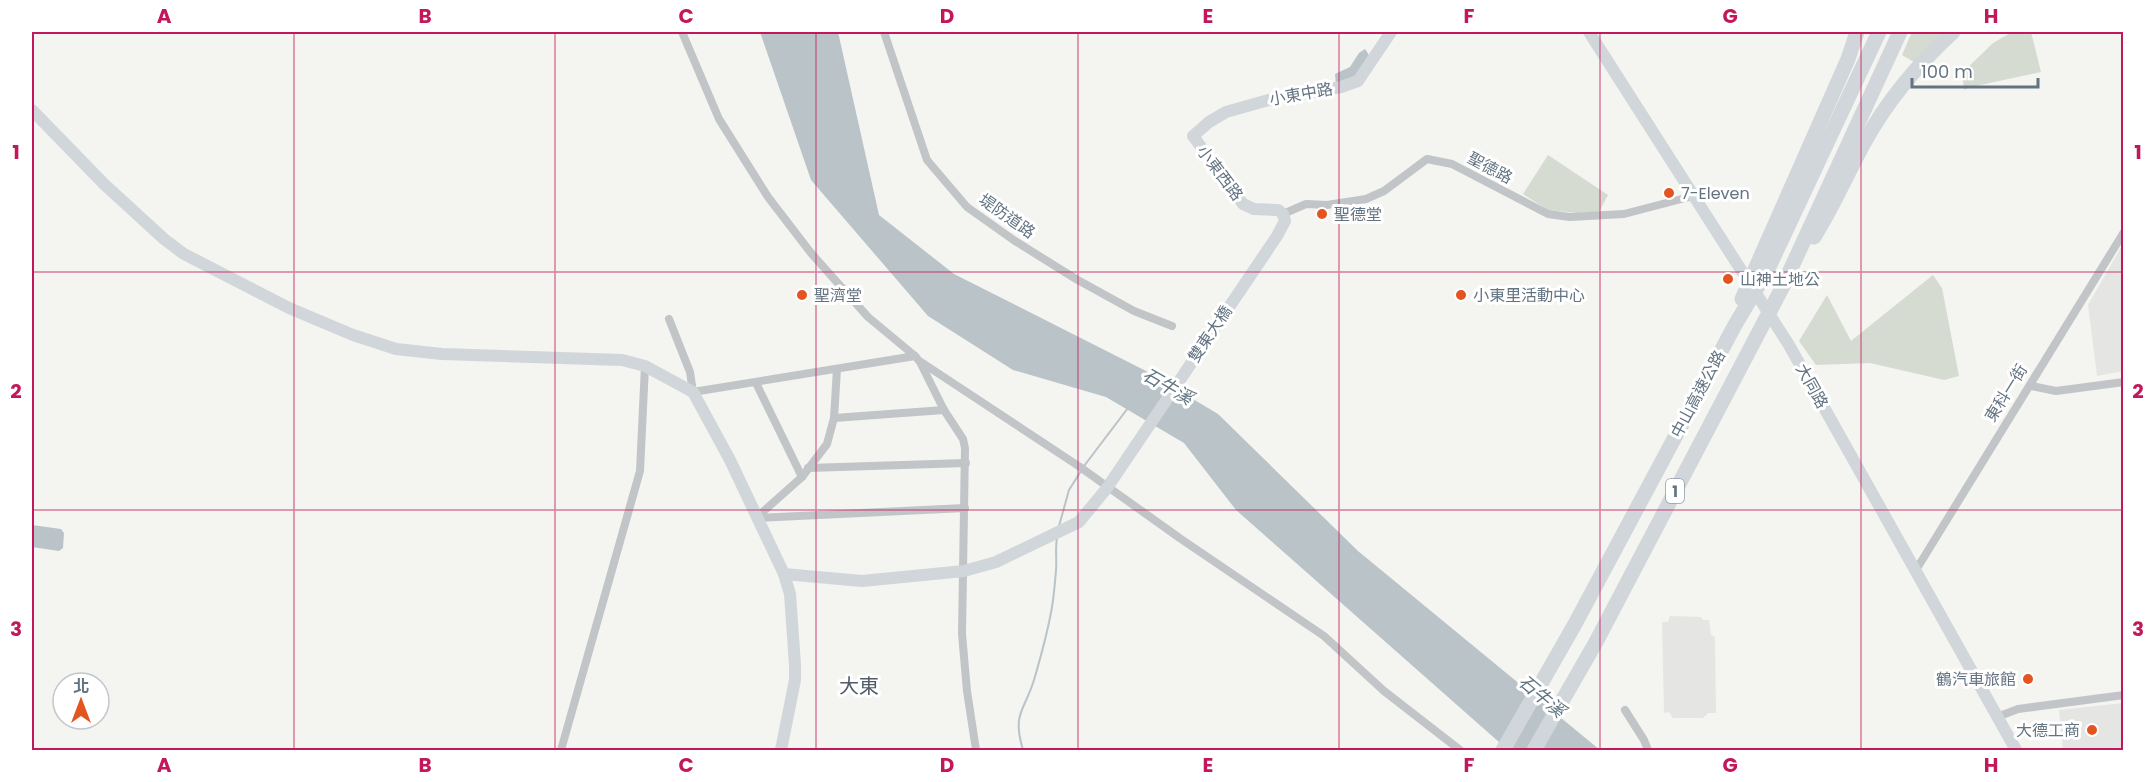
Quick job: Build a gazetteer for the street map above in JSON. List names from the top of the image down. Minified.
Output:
{"streets":{"highway":["中山高速公路","1"],"street":["小東中路","聖德路","小東西路","堤防道路","雙東大橋","大同路","東科一街"]},"crossings":[["小東中路","小東西路"],["聖德路","小東西路"],["聖德路","雙東大橋"],["聖德路","大同路"],["小東西路","雙東大橋"],["大同路","東科一街"]],"districts":["大東"],"water":["石牛溪"],"places":["7-Eleven","聖德堂","山神土地公","聖濟堂","小東里活動中心","鶴汽車旅館","大德工商"],"scale_bar":"100 m","north":"top","grid":{"columns":["A","B","C","D","E","F","G","H"],"rows":["1","2","3"]}}
